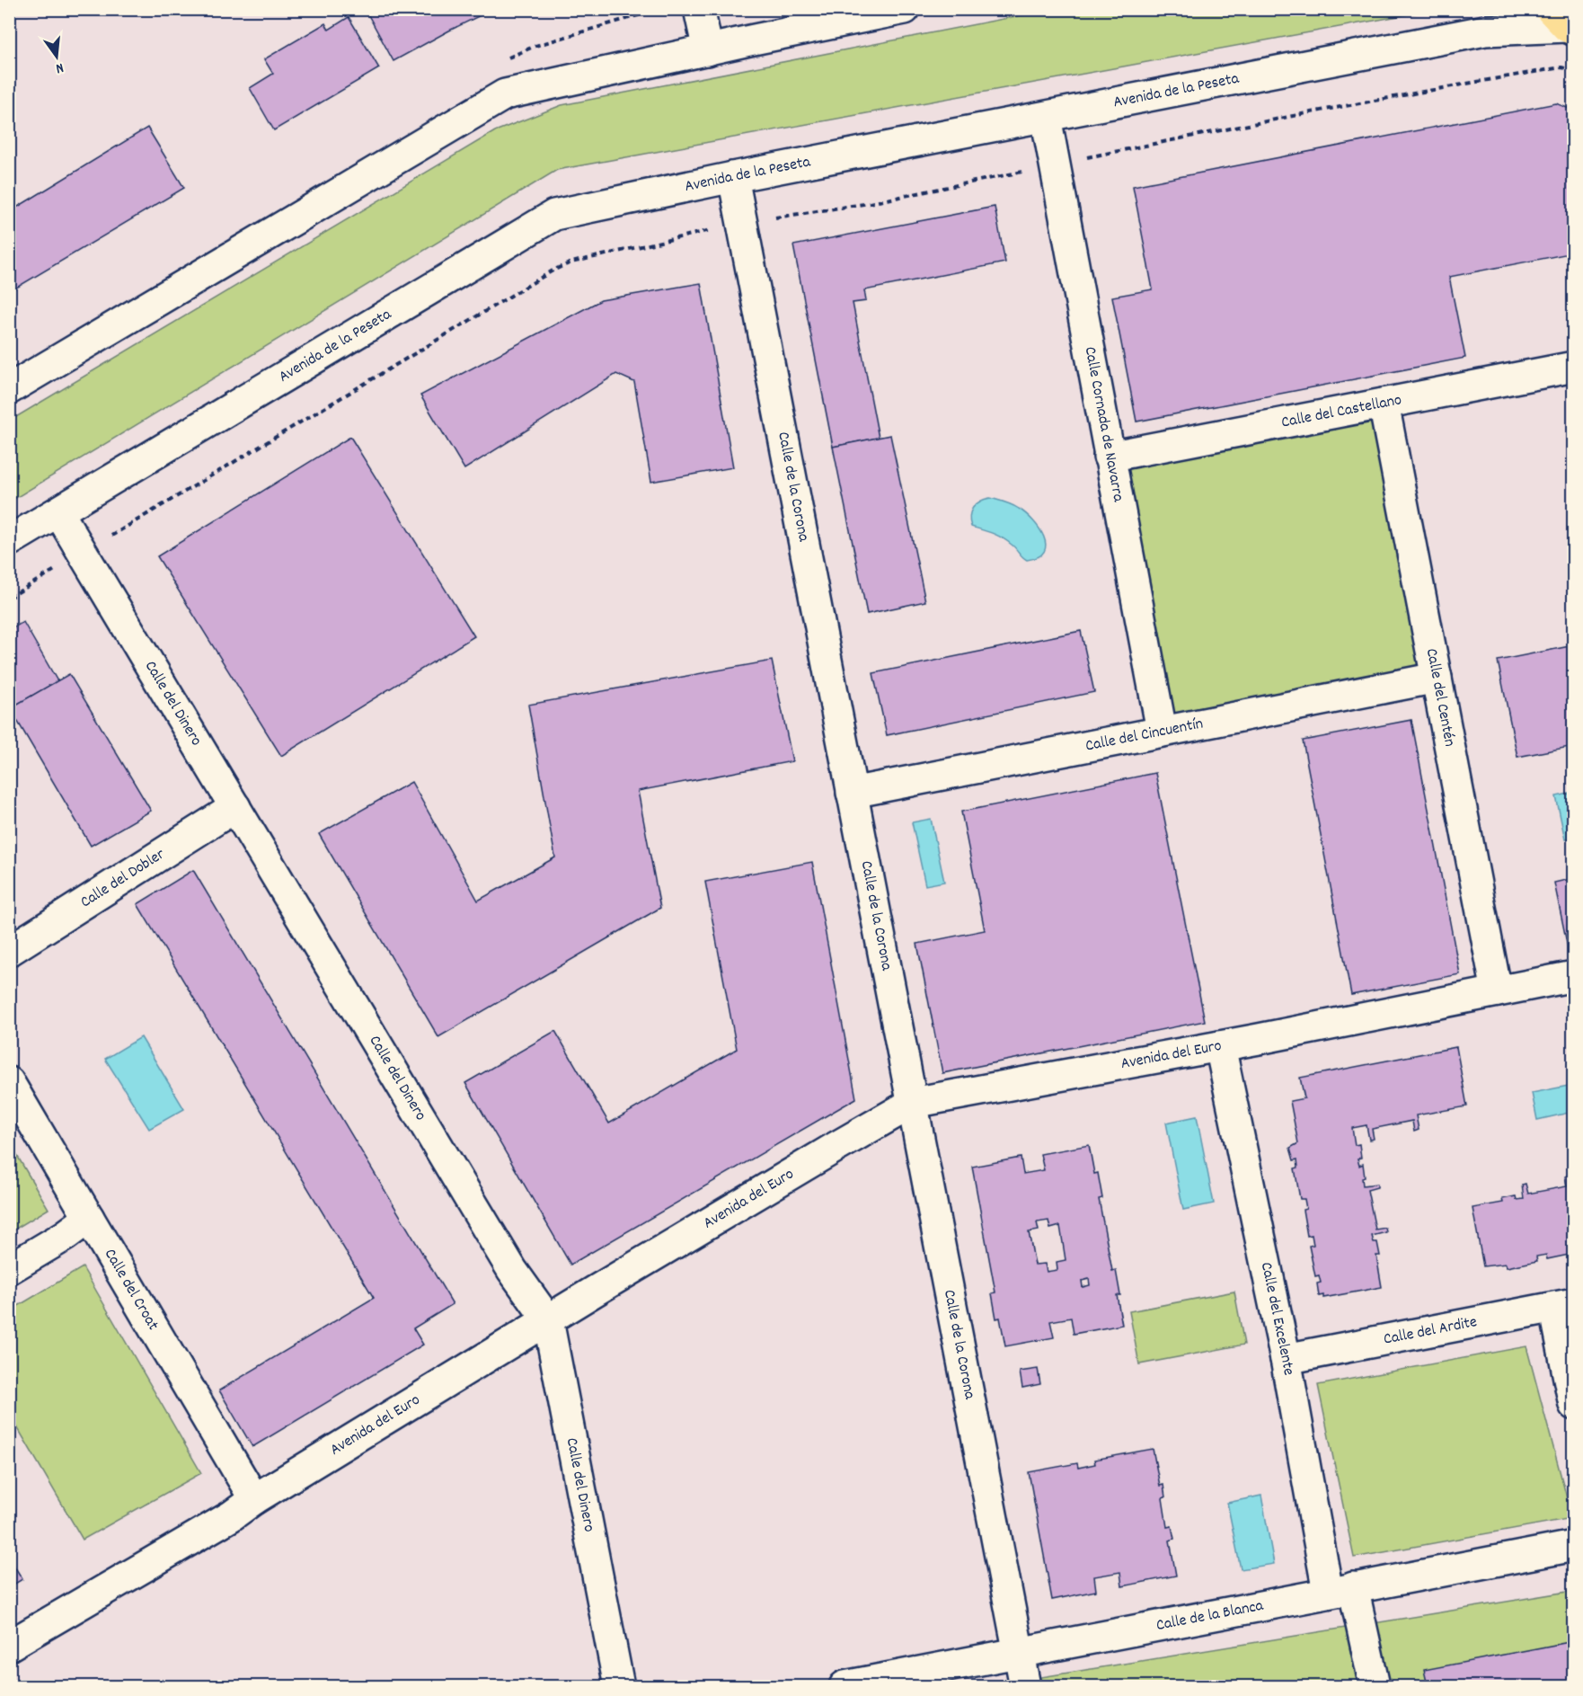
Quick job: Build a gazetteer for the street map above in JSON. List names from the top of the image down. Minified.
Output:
{"streets":{"street":["Avenida de la Peseta","Calle del Castellano","Calle Cornada de Navarra","Calle de la Corona","Calle del Centén","Calle del Dinero","Calle del Cincuentín","Calle del Dobler","Avenida del Euro","Calle del Croat","Calle del Excelente","Calle del Ardite","Calle de la Blanca"]},"crossings":[["Avenida de la Peseta","Calle Cornada de Navarra"],["Avenida de la Peseta","Calle de la Corona"],["Avenida de la Peseta","Calle del Dinero"],["Calle del Castellano","Calle Cornada de Navarra"],["Calle del Castellano","Calle del Centén"],["Calle Cornada de Navarra","Calle del Cincuentín"],["Calle de la Corona","Calle del Cincuentín"],["Calle de la Corona","Avenida del Euro"],["Calle de la Corona","Calle de la Blanca"],["Calle del Centén","Calle del Cincuentín"],["Calle del Centén","Avenida del Euro"],["Calle del Dinero","Calle del Dobler"],["Calle del Dinero","Avenida del Euro"],["Avenida del Euro","Calle del Croat"],["Avenida del Euro","Calle del Excelente"],["Calle del Excelente","Calle del Ardite"],["Calle del Excelente","Calle de la Blanca"]],"north":"bottom"}
